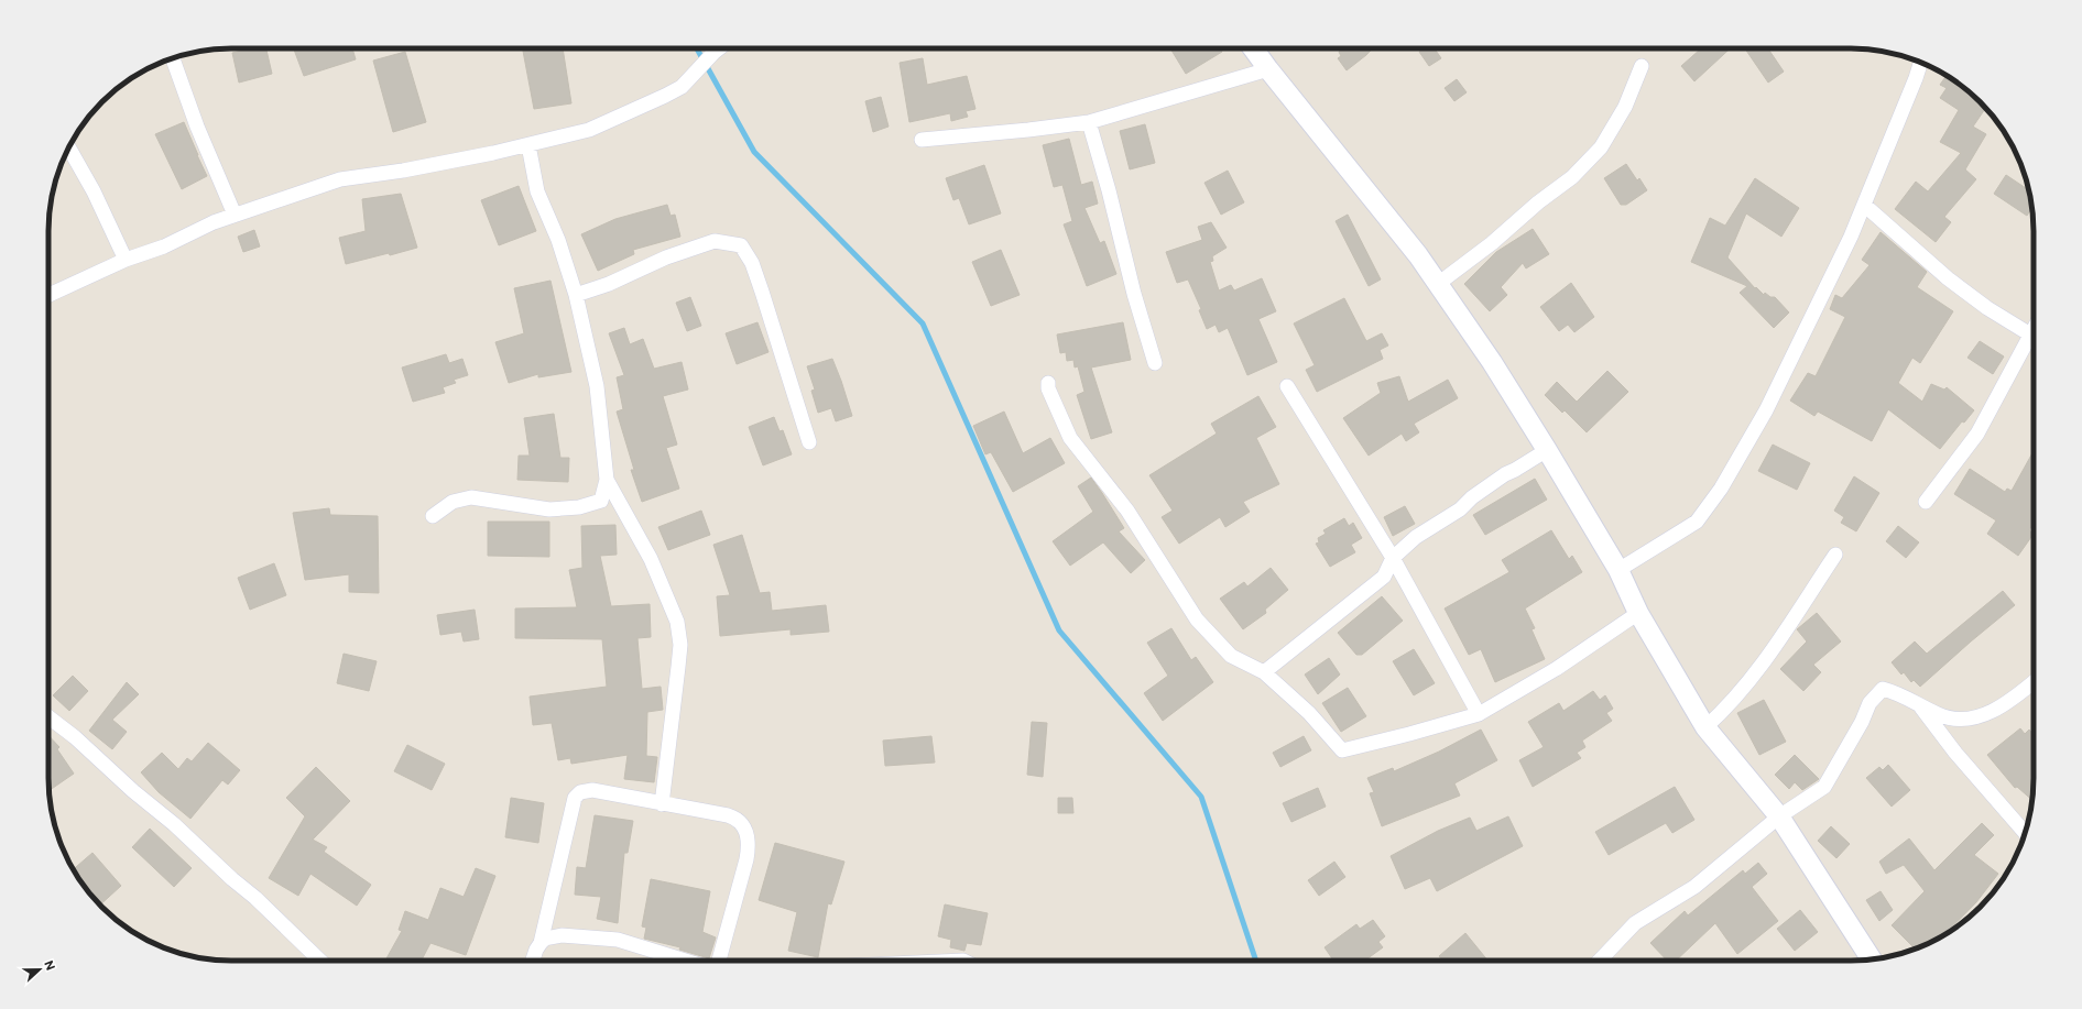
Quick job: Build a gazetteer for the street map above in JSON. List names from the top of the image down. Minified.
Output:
{"north":"right"}
